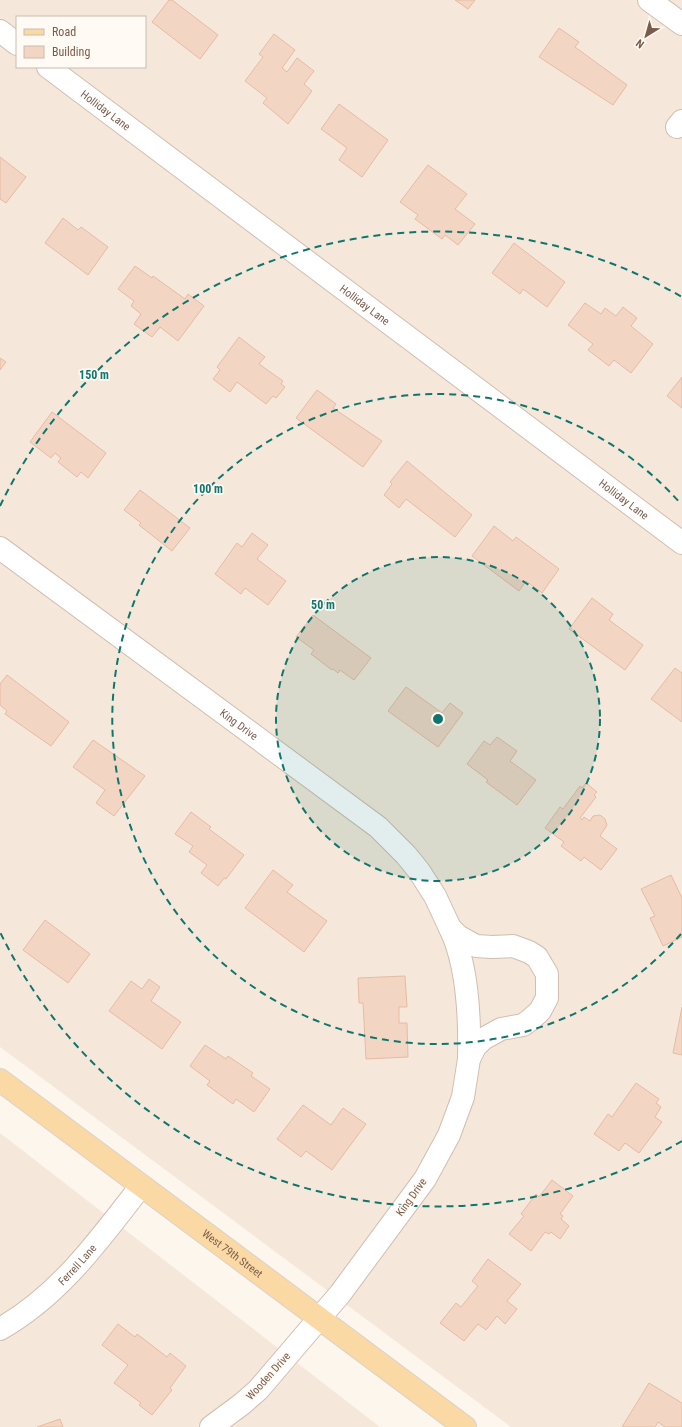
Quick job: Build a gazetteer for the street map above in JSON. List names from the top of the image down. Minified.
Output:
{"streets":{"main road":["West 79th Street"],"street":["Holliday Lane","King Drive","Ferrell Lane","Wooden Drive"]},"crossings":[["King Drive","West 79th Street"],["King Drive","Wooden Drive"],["West 79th Street","Ferrell Lane"],["West 79th Street","Wooden Drive"]],"legend":["Road","Building"],"north":"bottom left","rings":["150 m","100 m","50 m"]}
